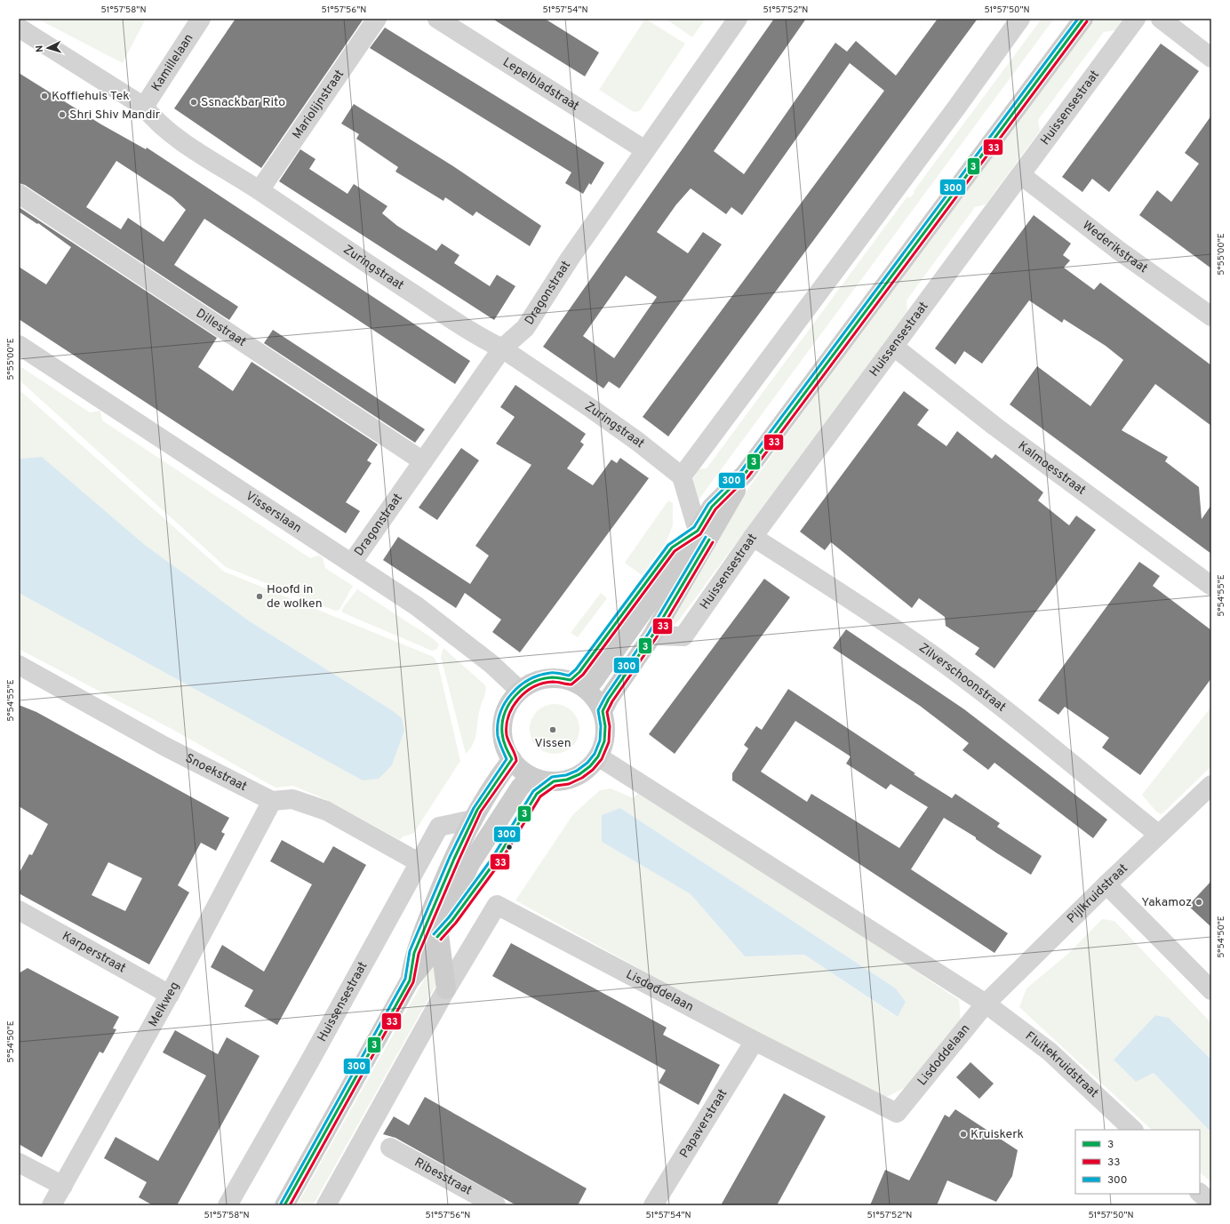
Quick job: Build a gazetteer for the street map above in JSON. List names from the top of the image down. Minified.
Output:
{"streets":{"street":["Kamillelaan","Lepelbladstraat","Mariolijnstraat","Huissensestraat","Wederikstraat","Zuringstraat","Dragonstraat","Dillestraat","Kalmoesstraat","Visserslaan","Zilverschoonstraat","Snoekstraat","Pijlkruidstraat","Karperstraat","Lisdoddelaan","Melkweg","Fluitekruidstraat","Papaverstraat","Ribesstraat"]},"crossings":[["Kamillelaan","Zuringstraat"],["Lepelbladstraat","Dragonstraat"],["Mariolijnstraat","Zuringstraat"],["Huissensestraat","Wederikstraat"],["Huissensestraat","Kalmoesstraat"],["Huissensestraat","Zilverschoonstraat"],["Zuringstraat","Dragonstraat"],["Dragonstraat","Dillestraat"],["Dragonstraat","Visserslaan"],["Zilverschoonstraat","Pijlkruidstraat"],["Snoekstraat","Melkweg"],["Pijlkruidstraat","Lisdoddelaan"],["Pijlkruidstraat","Fluitekruidstraat"],["Karperstraat","Melkweg"],["Lisdoddelaan","Fluitekruidstraat"],["Lisdoddelaan","Papaverstraat"]],"places":["Koffiehuis Tek","Ssnackbar Rito","Shri Shiv Mandir","Hoofd in de wolken","Vissen","Yakamoz","Kruiskerk"],"lines":["transit line 3","transit line 300","transit line 33"],"legend":["3","33","300"],"north":"left","coordinates":["51°57'58\"N","51°57'56\"N","51°57'54\"N","51°57'52\"N","51°57'50\"N","5°55'00\"E","5°54'55\"E","5°54'50\"E"]}
